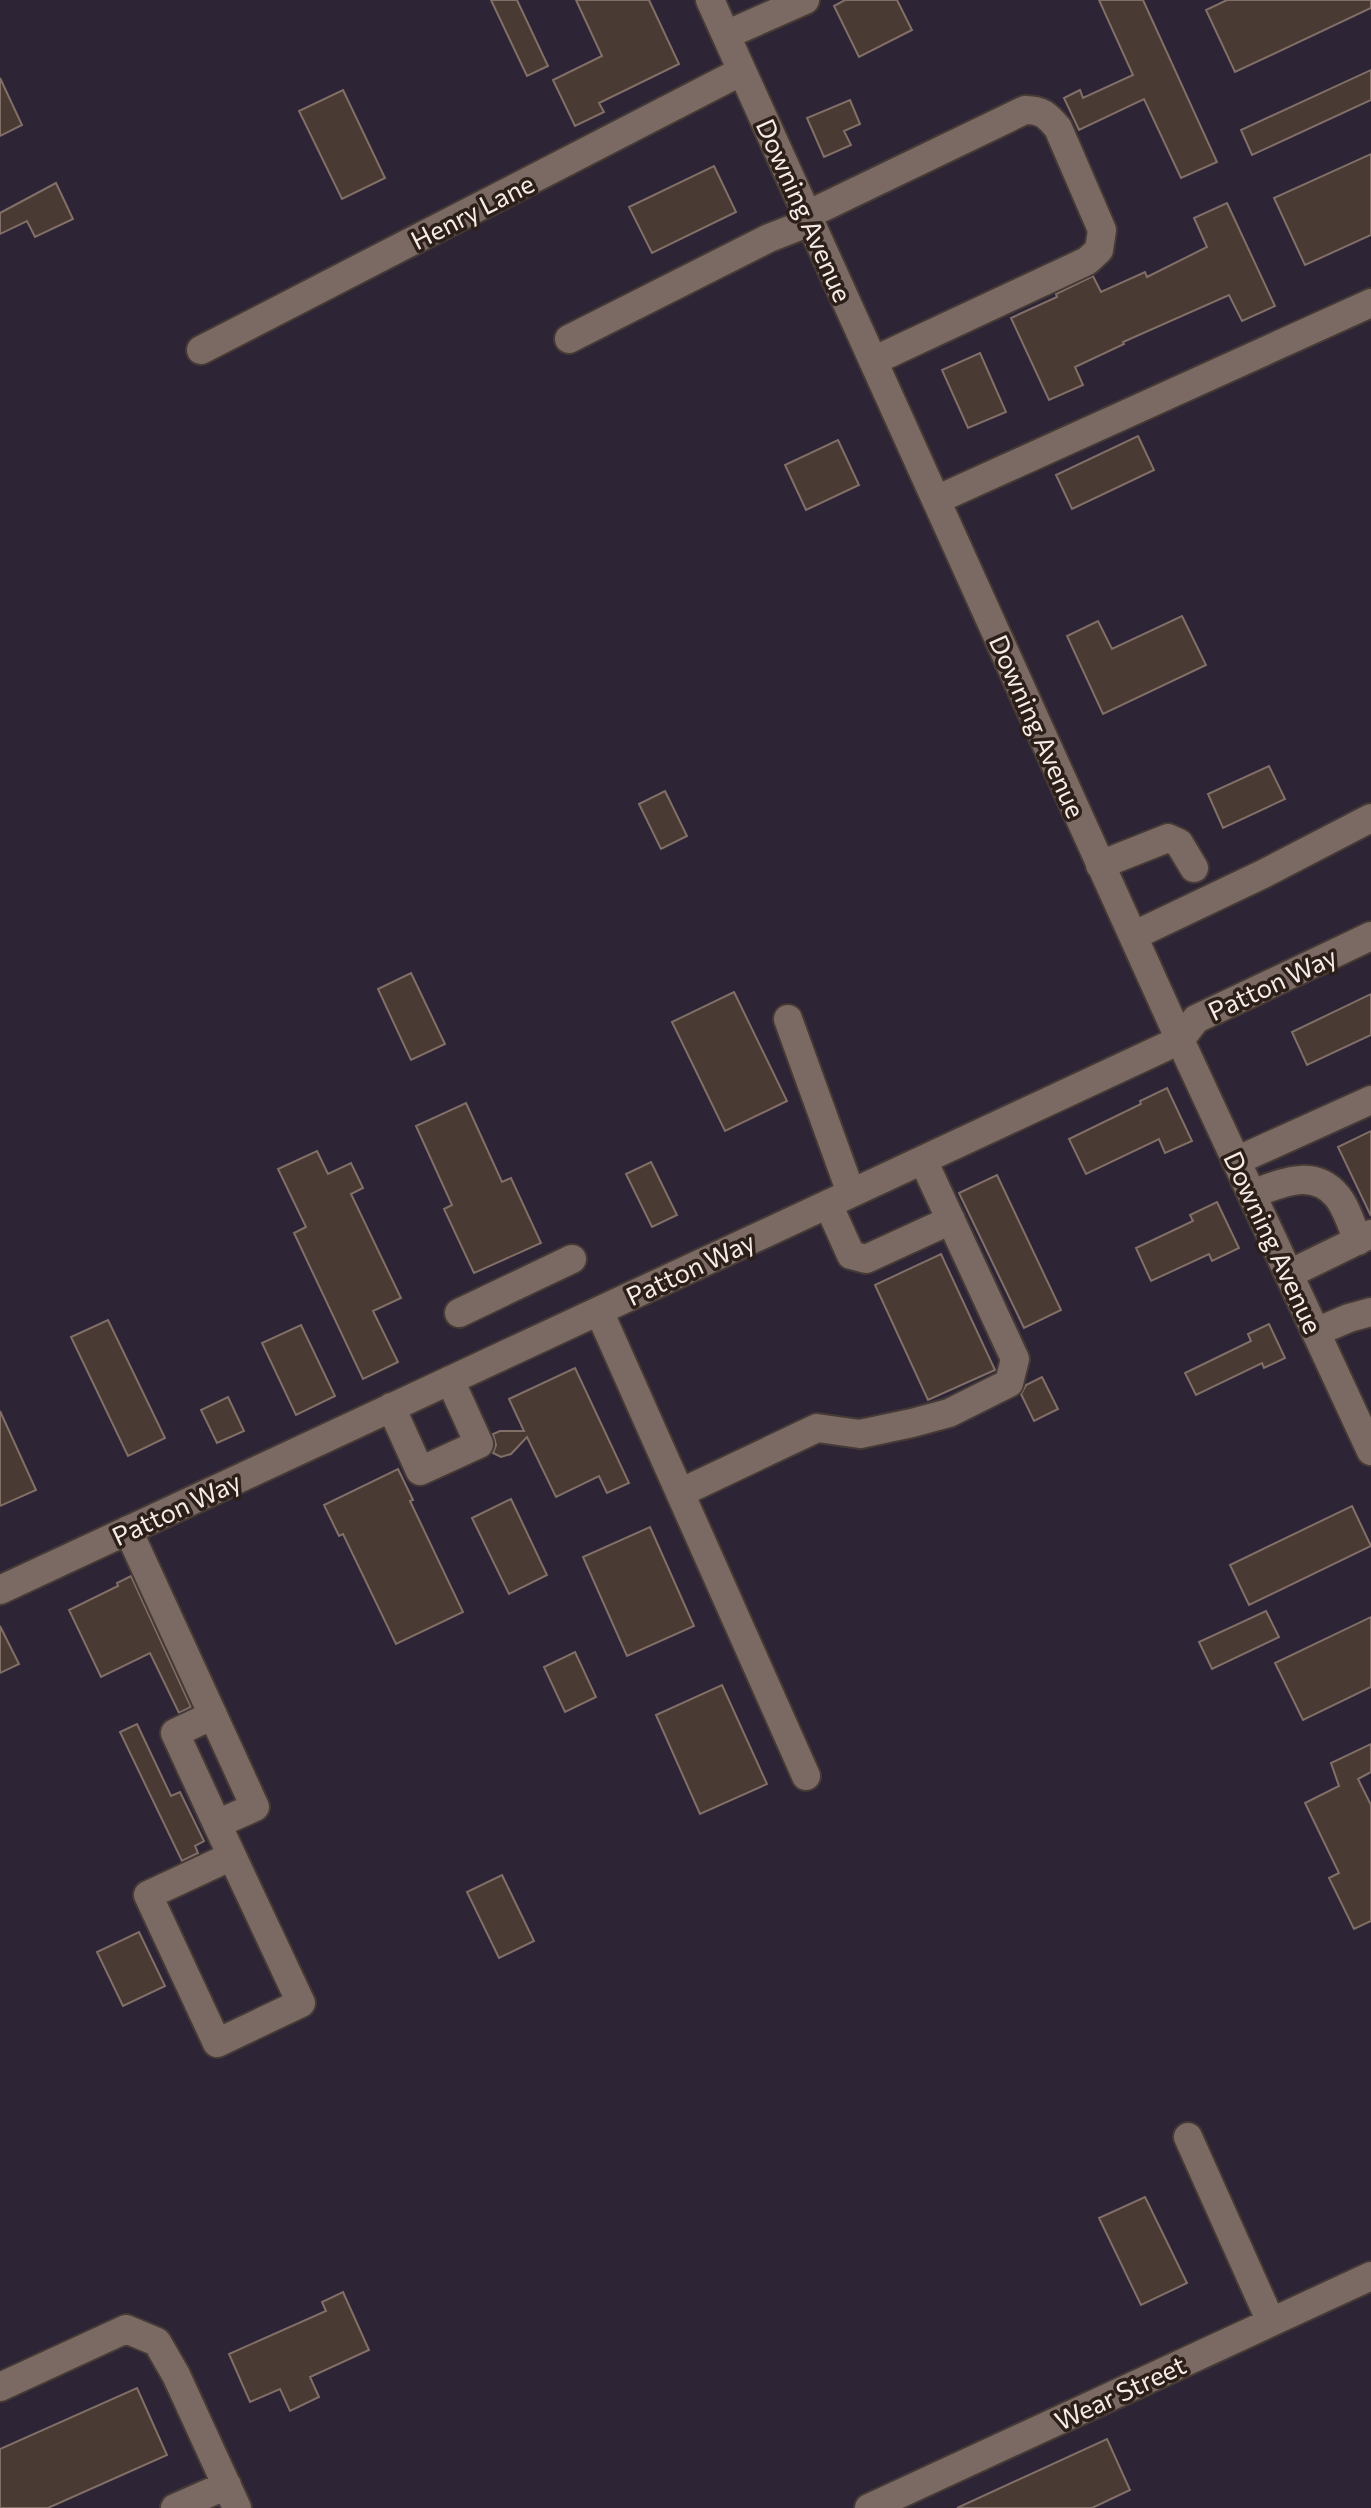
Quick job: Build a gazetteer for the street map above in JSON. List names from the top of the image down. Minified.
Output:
{"streets":{"street":["Downing Avenue","Henry Lane","Patton Way","Wear Street"]},"crossings":[["Downing Avenue","Henry Lane"],["Downing Avenue","Patton Way"]]}
